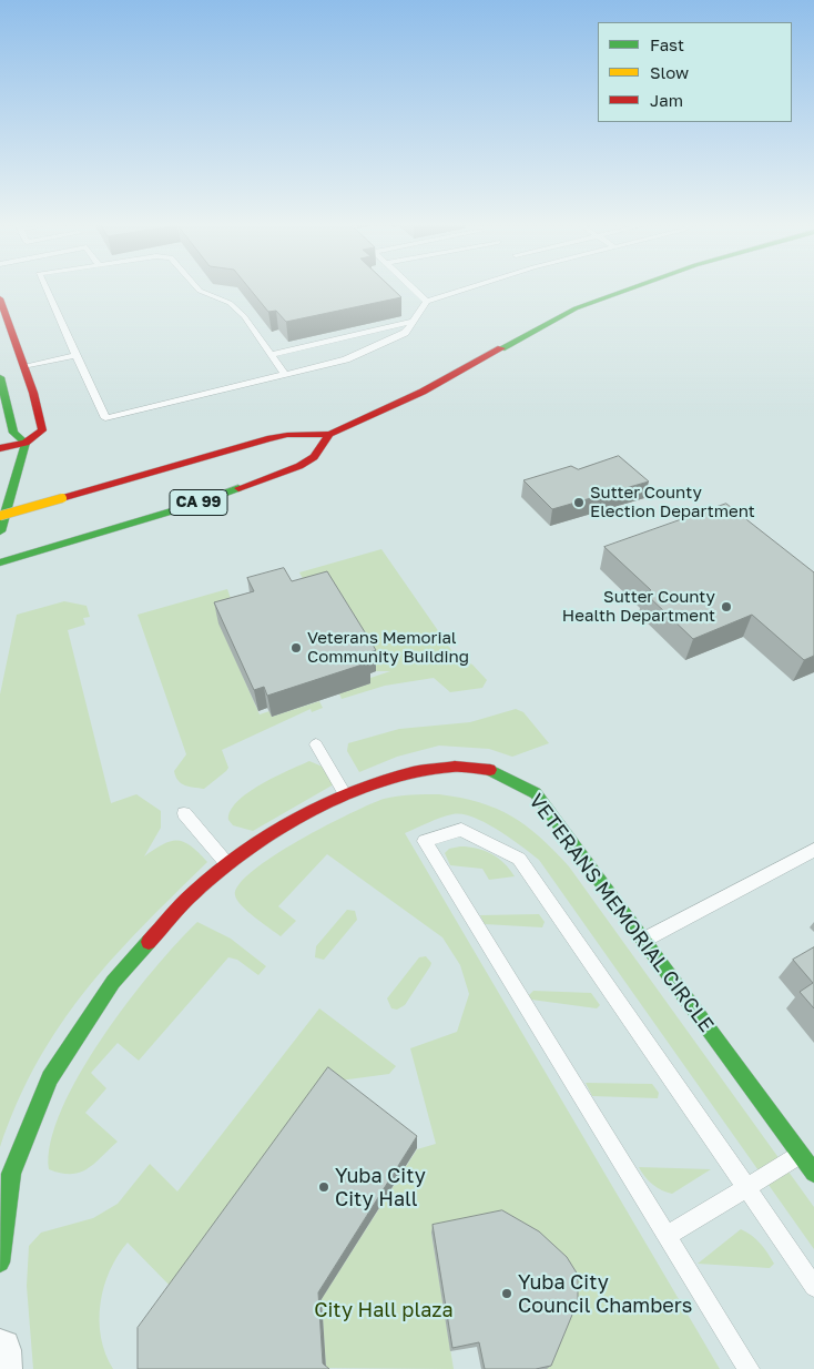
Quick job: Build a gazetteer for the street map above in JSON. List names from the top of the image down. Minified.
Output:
{"streets":{"main road":["CA 99","VETERANS MEMORIAL CIRCLE"]},"parks":["City Hall plaza"],"places":["Sutter County Election Department","Sutter County Health Department","Veterans Memorial Community Building","Yuba City City Hall","Yuba City Council Chambers"],"legend":["Fast","Slow","Jam"]}
